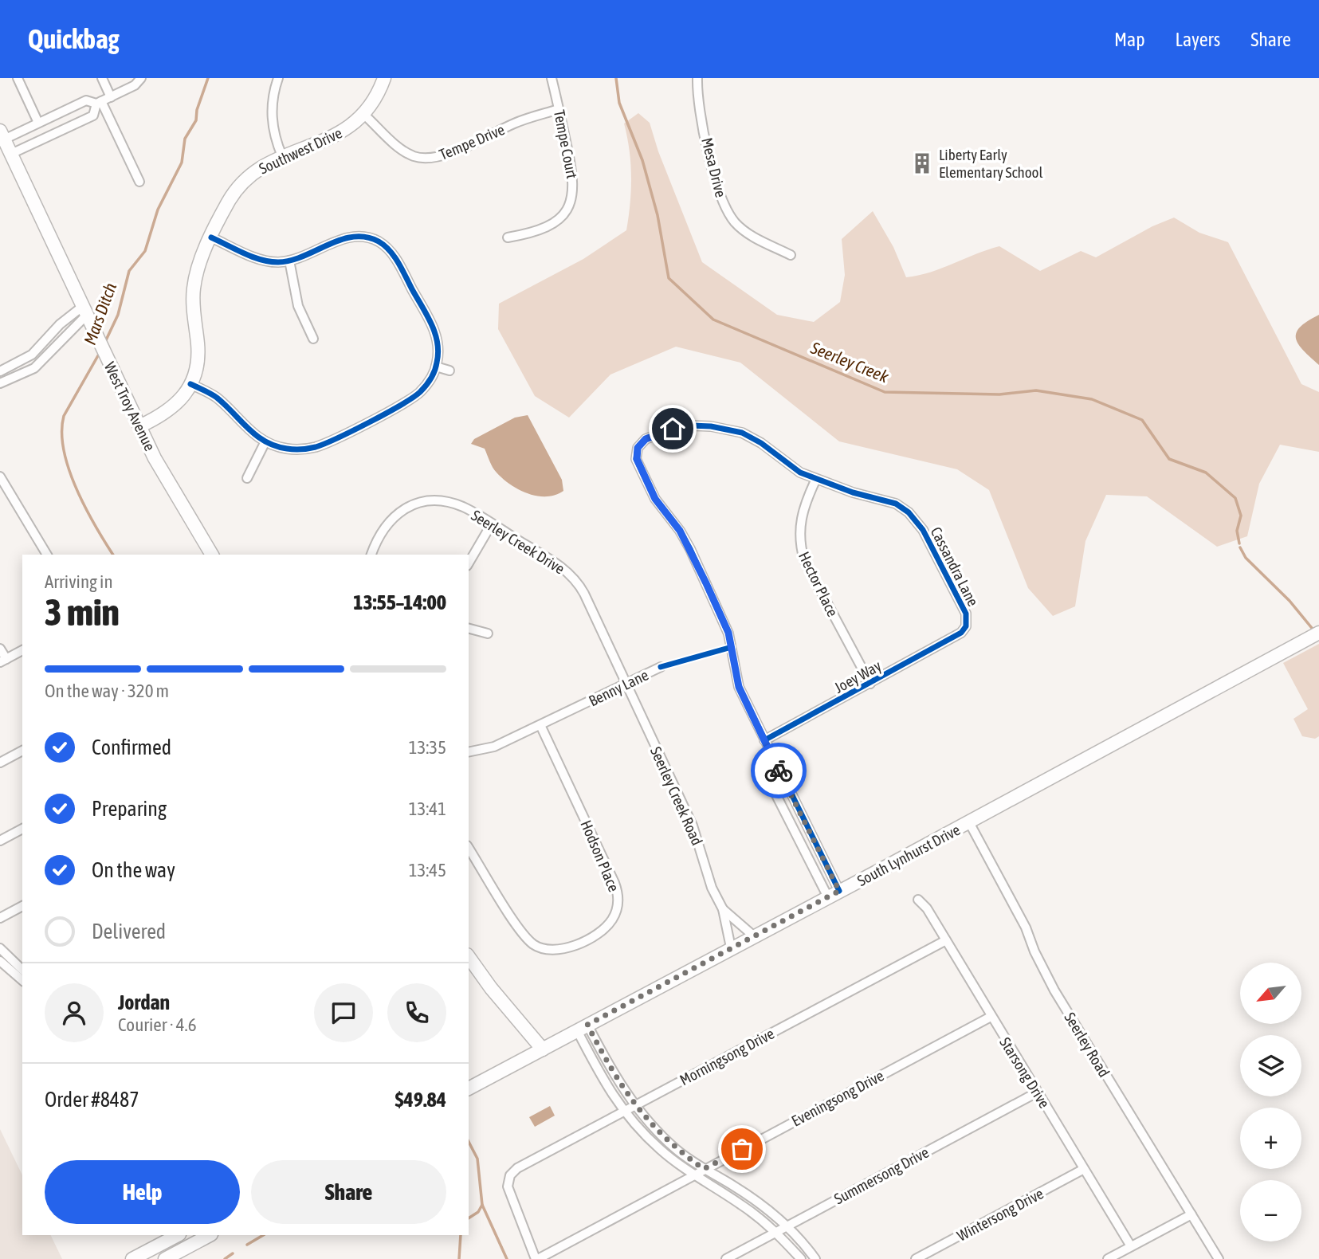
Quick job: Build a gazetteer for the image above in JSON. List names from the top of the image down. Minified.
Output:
{"streets":{"street":["Tempe Drive","Tempe Court","Southwest Drive","Mesa Drive","West Troy Avenue","Seerley Creek Drive","Cassandra Lane","Hector Place","Joey Way","Benny Lane","Seerley Creek Road","South Lynhurst Drive","Hodson Place","Seerley Road","Morningsong Drive","Starsong Drive","Eveningsong Drive","Summersong Drive","Wintersong Drive"]},"crossings":[["Tempe Drive","Tempe Court"],["Tempe Drive","Southwest Drive"],["Southwest Drive","West Troy Avenue"],["Seerley Creek Drive","Benny Lane"],["Seerley Creek Drive","Seerley Creek Road"],["Cassandra Lane","Hector Place"],["Cassandra Lane","Joey Way"],["Hector Place","Joey Way"],["Benny Lane","Seerley Creek Road"],["Benny Lane","Hodson Place"],["Seerley Creek Road","South Lynhurst Drive"],["South Lynhurst Drive","Seerley Road"],["Morningsong Drive","Starsong Drive"],["Morningsong Drive","Eveningsong Drive"],["Starsong Drive","Eveningsong Drive"],["Starsong Drive","Summersong Drive"],["Starsong Drive","Wintersong Drive"]],"water":["Mars Ditch","Seerley Creek"],"places":{"building":["Liberty Early Elementary School"]},"north":"bottom left","page":{"header":"Quickbag","nav":["Map","Layers","Share"],"heading":["3 min","Arriving in","13:55–14:00"],"panel":["Jordan","Courier · 4.6","Order #8487","$49.84"],"bar":"On the way · 320 m","list":[["Confirmed","13:35"],["Preparing","13:41"],["On the way","13:45"],"Delivered"],"map_buttons":["+","−"],"buttons":["Help","Share"]}}
